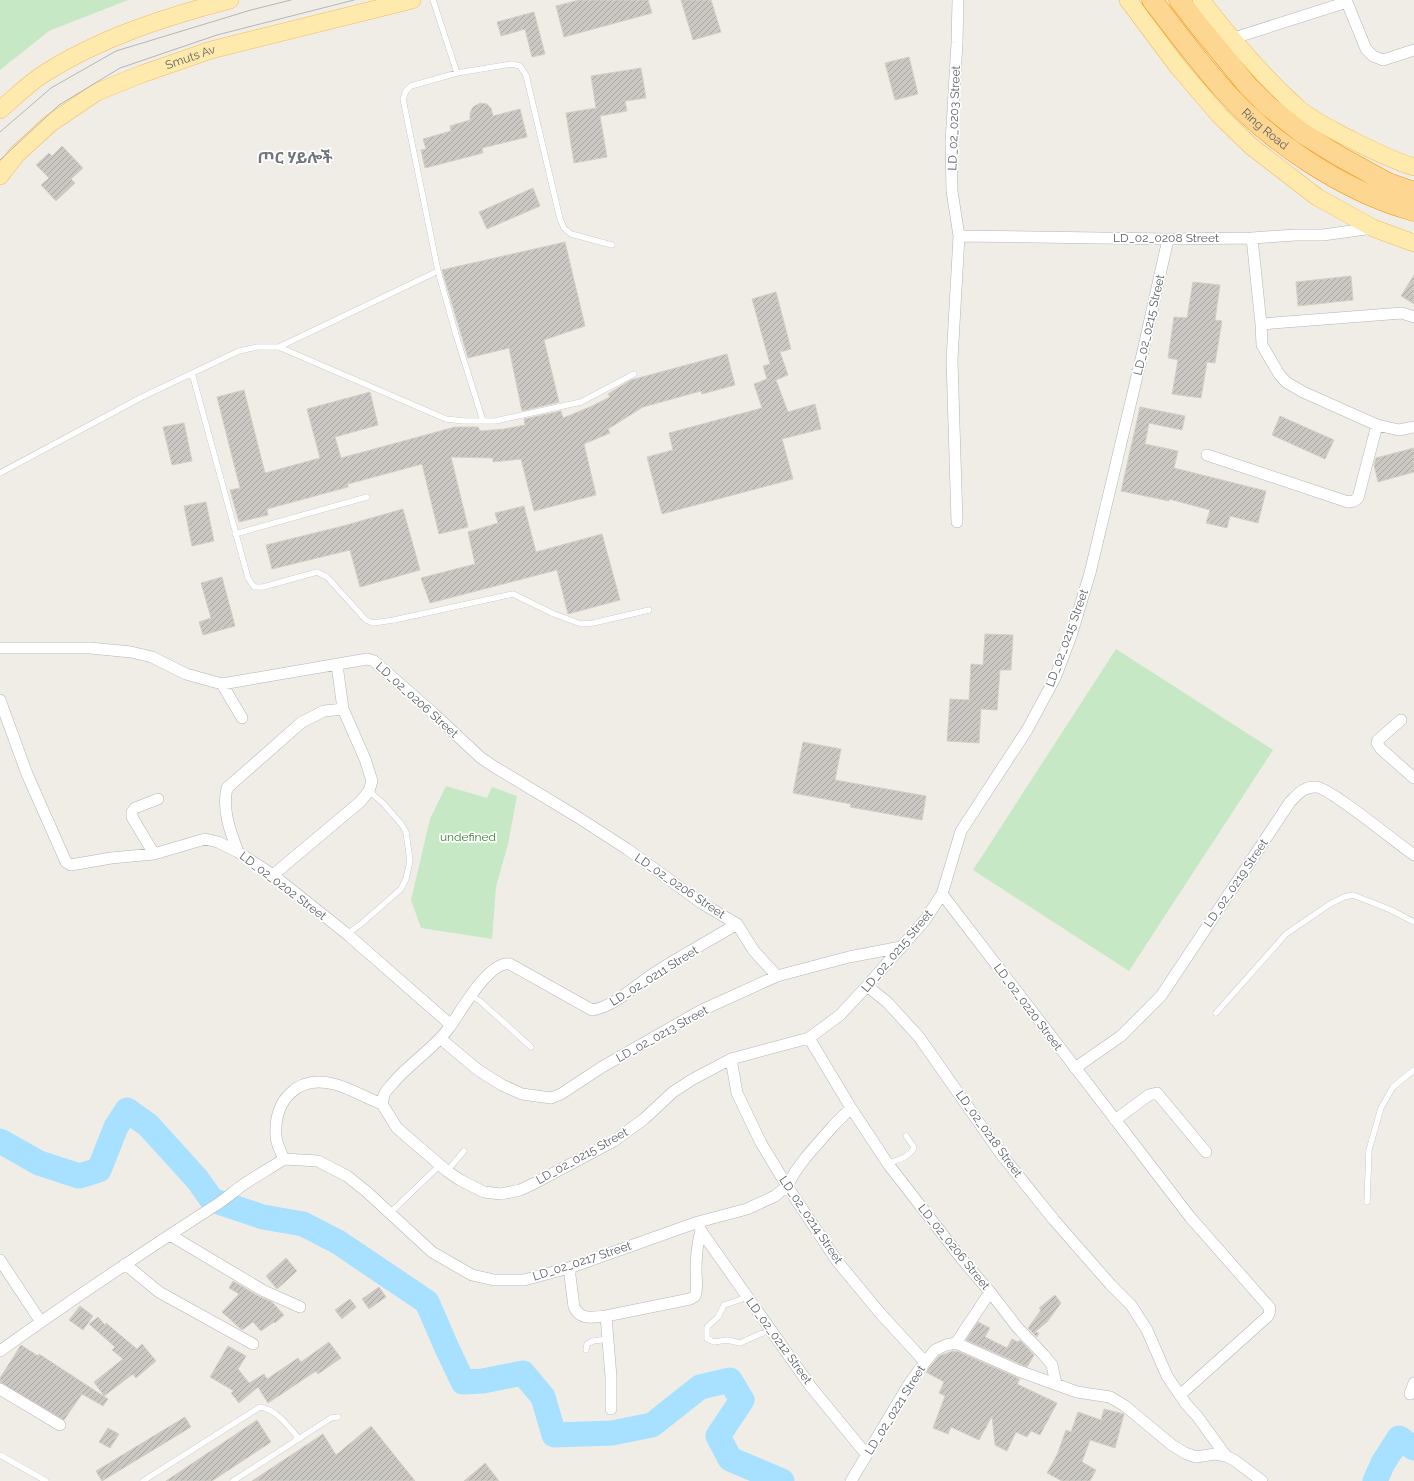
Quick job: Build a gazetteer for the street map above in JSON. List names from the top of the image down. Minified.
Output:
{"streets":{"highway":["Ring Road"],"main road":["Smuts Av"],"street":["LD_02_0203 Street","LD_02_0208 Street","LD_02_0215 Street","LD_02_0206 Street","LD_02_0219 Street","LD_02_0202 Street","LD_02_0211 Street","LD_02_0220 Street","LD_02_0213 Street","LD_02_0218 Street","LD_02_0214 Street","LD_02_0217 Street","LD_02_0212 Street","LD_02_0221 Street"]},"crossings":[["LD_02_0203 Street","LD_02_0208 Street"],["LD_02_0208 Street","LD_02_0215 Street"],["LD_02_0215 Street","LD_02_0206 Street"],["LD_02_0215 Street","LD_02_0220 Street"],["LD_02_0215 Street","LD_02_0213 Street"],["LD_02_0215 Street","LD_02_0218 Street"],["LD_02_0215 Street","LD_02_0214 Street"],["LD_02_0206 Street","LD_02_0211 Street"],["LD_02_0219 Street","LD_02_0220 Street"],["LD_02_0220 Street","LD_02_0218 Street"],["LD_02_0214 Street","LD_02_0217 Street"],["LD_02_0214 Street","LD_02_0221 Street"],["LD_02_0217 Street","LD_02_0212 Street"],["LD_02_0212 Street","LD_02_0221 Street"]],"districts":["ጦር ሃይሎች"],"parks":["undefined"]}
